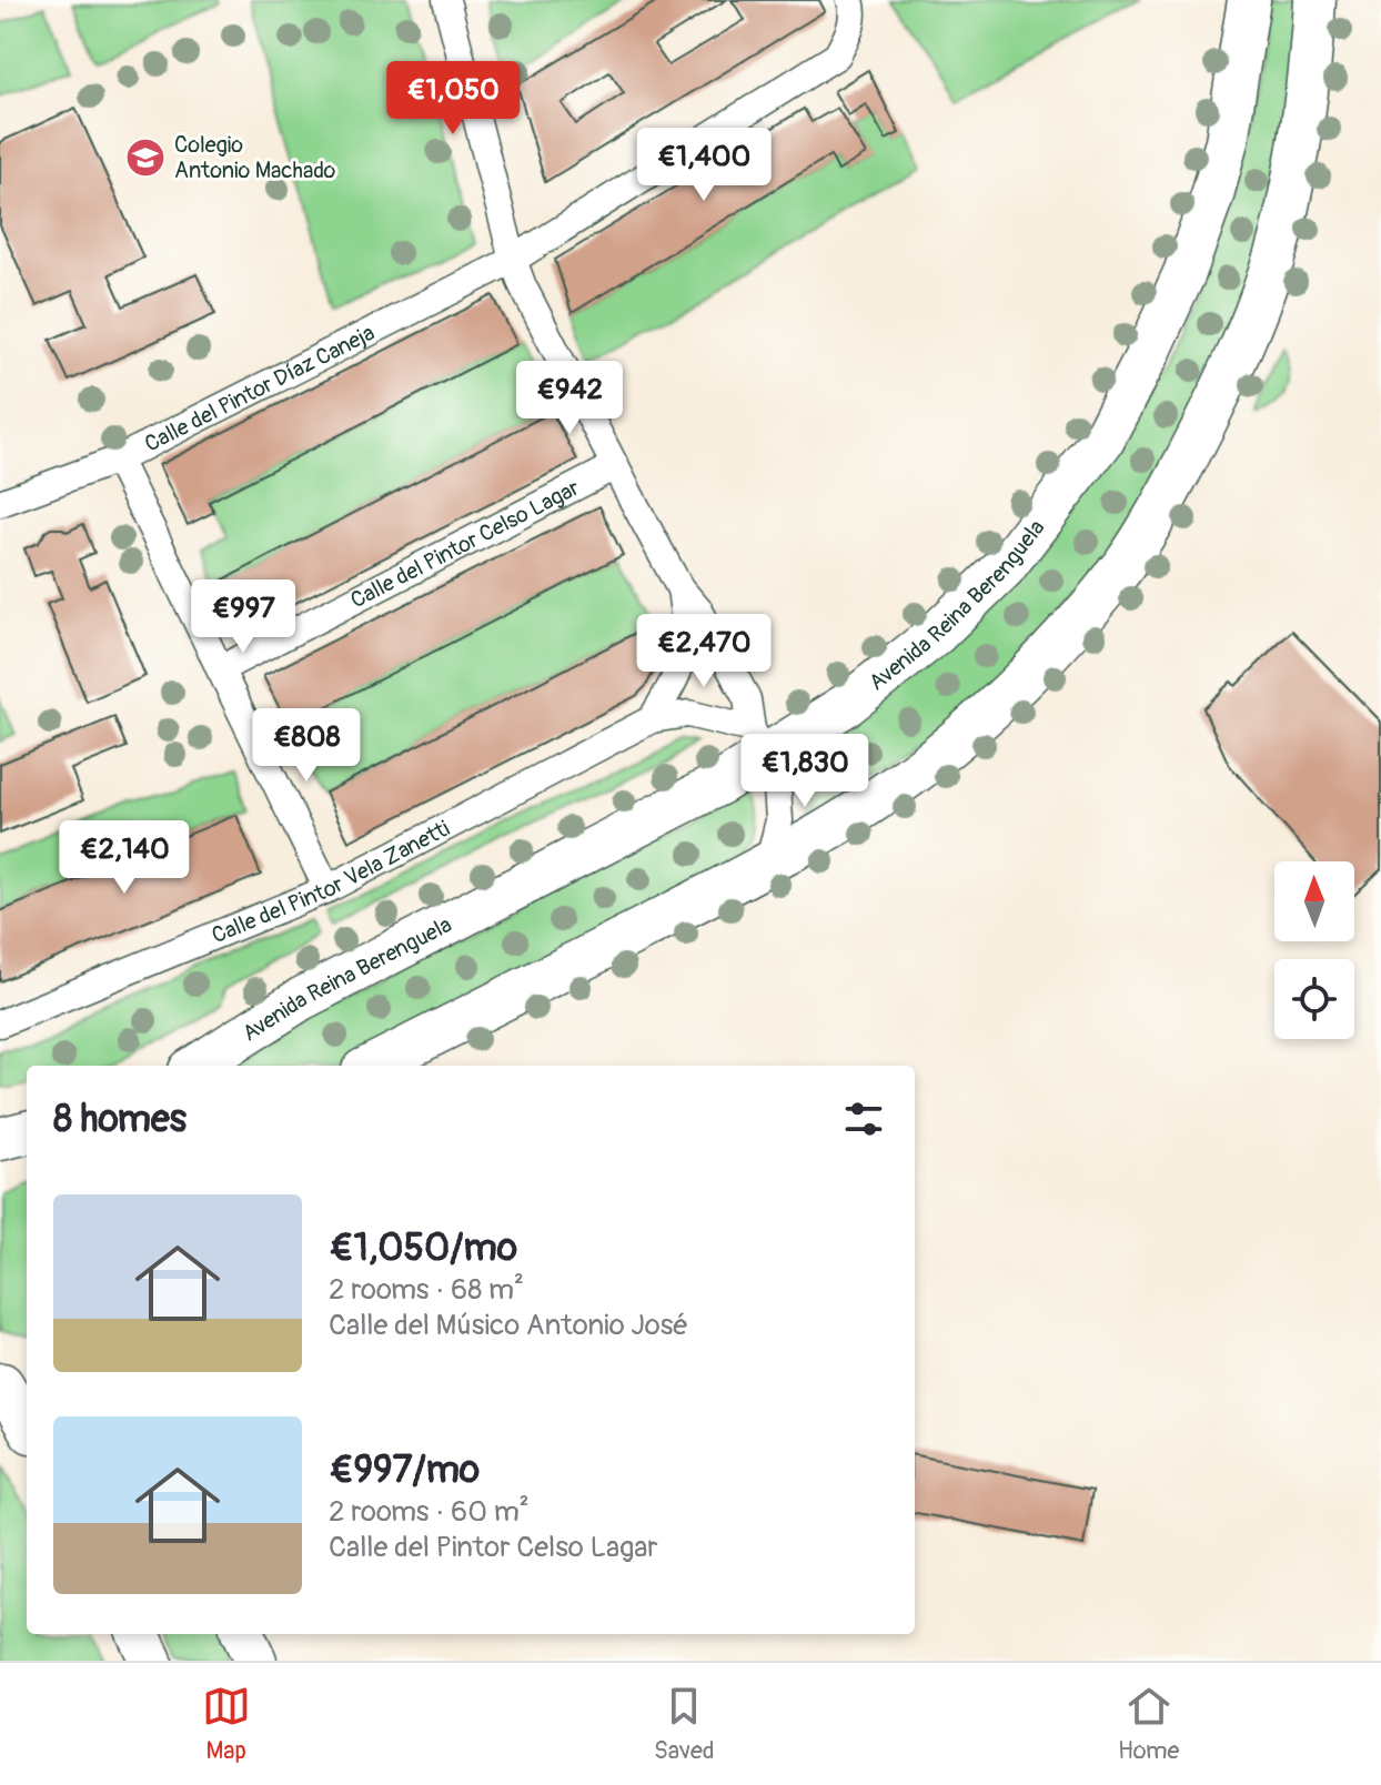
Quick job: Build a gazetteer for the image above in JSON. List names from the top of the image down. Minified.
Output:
{"streets":{"main road":["Avenida Reina Berenguela"],"street":["Calle del Pintor Díaz Caneja","Calle del Pintor Celso Lagar","Calle del Pintor Vela Zanetti"]},"crossings":[["Avenida Reina Berenguela","Calle del Pintor Vela Zanetti"]],"places":{"school or university":["Colegio Antonio Machado"]},"north":"top","page":{"price":["€1,050","€1,400","€942","€997","€2,470","€808","€1,830","€2,140"],"heading":"8 homes","list":[{"name":"€1,050/mo","note":"2 rooms · 68 m² · Calle del Músico Antonio José"},{"name":"€997/mo","note":"2 rooms · 60 m² · Calle del Pintor Celso Lagar"}],"tabs":["Map","Saved","Home"]}}
